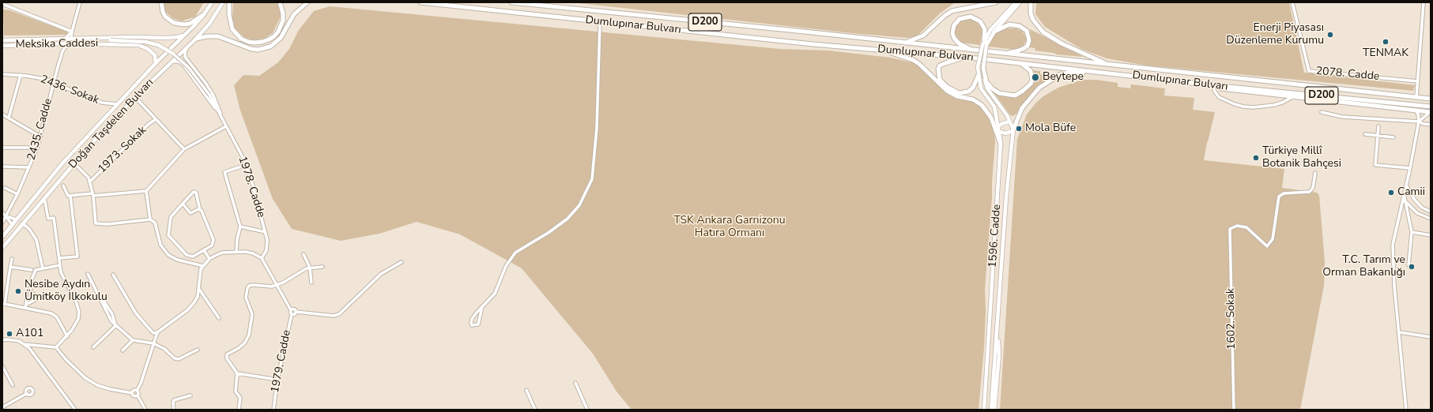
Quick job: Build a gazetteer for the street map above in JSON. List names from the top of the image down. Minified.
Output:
{"streets":{"highway":["D200","Dumlupınar Bulvarı"],"main road":["Meksika Caddesi","Doğan Taşdelen Bulvarı","1596. Cadde"],"street":["2078. Cadde","2436. Sokak","2435. Cadde","1973. Sokak","1978. Cadde","1602. Sokak","1979. Cadde"]},"crossings":[["Meksika Caddesi","2435. Cadde"],["Meksika Caddesi","1978. Cadde"],["2436. Sokak","Doğan Taşdelen Bulvarı"],["2436. Sokak","2435. Cadde"],["Doğan Taşdelen Bulvarı","1978. Cadde"]],"parks":["TSK Ankara Garnizonu Hatıra Ormanı"],"places":["Enerji Piyasası Düzenleme Kurumu","TENMAK","Beytepe","Mola Büfe","Türkiye Millî Botanik Bahçesi","Camii","T.C. Tarım ve Orman Bakanlığı","Nesibe Aydın Ümitköy İlkokulu","A101"]}
